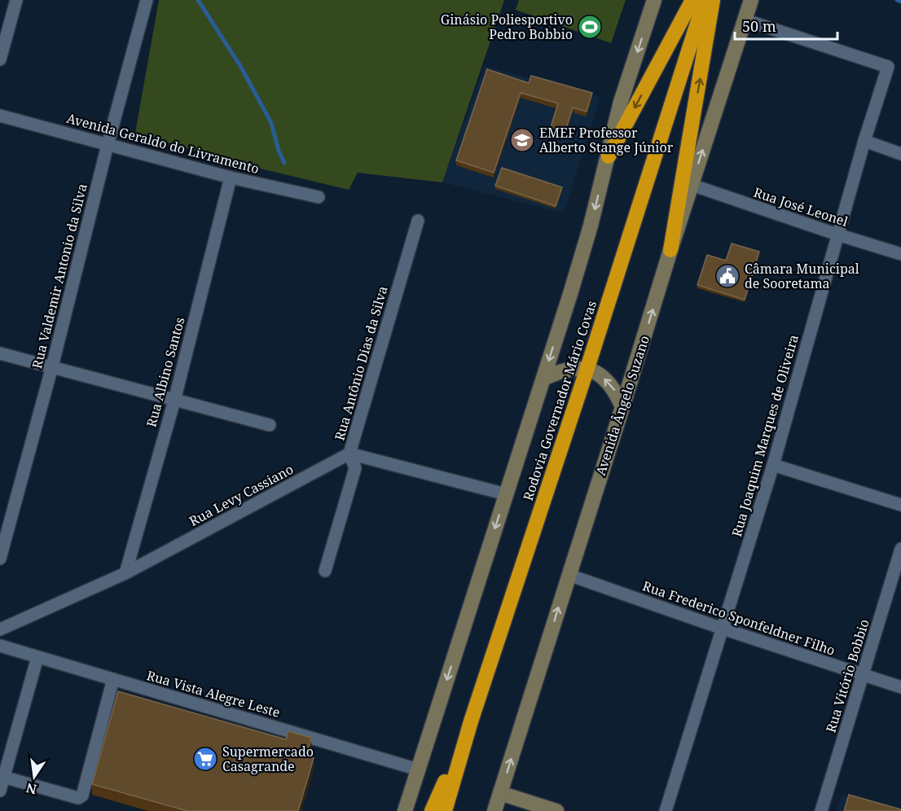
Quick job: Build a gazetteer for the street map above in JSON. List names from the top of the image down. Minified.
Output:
{"streets":{"highway":["Rodovia Governador Mário Covas"],"main road":["Avenida Ângelo Suzano"],"street":["Avenida Geraldo do Livramento","Rua José Leonel","Rua Valdemir Antonio da Silva","Rua Antônio Dias da Silva","Rua Albino Santos","Rua Joaquim Marques de Oliveira","Rua Levy Cassiano","Rua Frederico Sponfeldner Filho","Rua Vitório Bobbio","Rua Vista Alegre Leste"]},"crossings":[["Avenida Geraldo do Livramento","Rua Valdemir Antonio da Silva"],["Avenida Geraldo do Livramento","Rua Albino Santos"],["Rua José Leonel","Avenida Ângelo Suzano"],["Rua José Leonel","Rua Joaquim Marques de Oliveira"],["Rua Antônio Dias da Silva","Rua Levy Cassiano"],["Rua Albino Santos","Rua Levy Cassiano"],["Avenida Ângelo Suzano","Rua Joaquim Marques de Oliveira"],["Avenida Ângelo Suzano","Rua Frederico Sponfeldner Filho"],["Rua Joaquim Marques de Oliveira","Rua Frederico Sponfeldner Filho"],["Rua Frederico Sponfeldner Filho","Rua Vitório Bobbio"]],"places":{"sports":["Ginásio Poliesportivo Pedro Bobbio"],"school or university":["EMEF Professor Alberto Stange Júnior"],"public building":["Câmara Municipal de Sooretama"],"supermarket":["Supermercado Casagrande"]},"scale_bar":"50 m","north":"bottom"}
